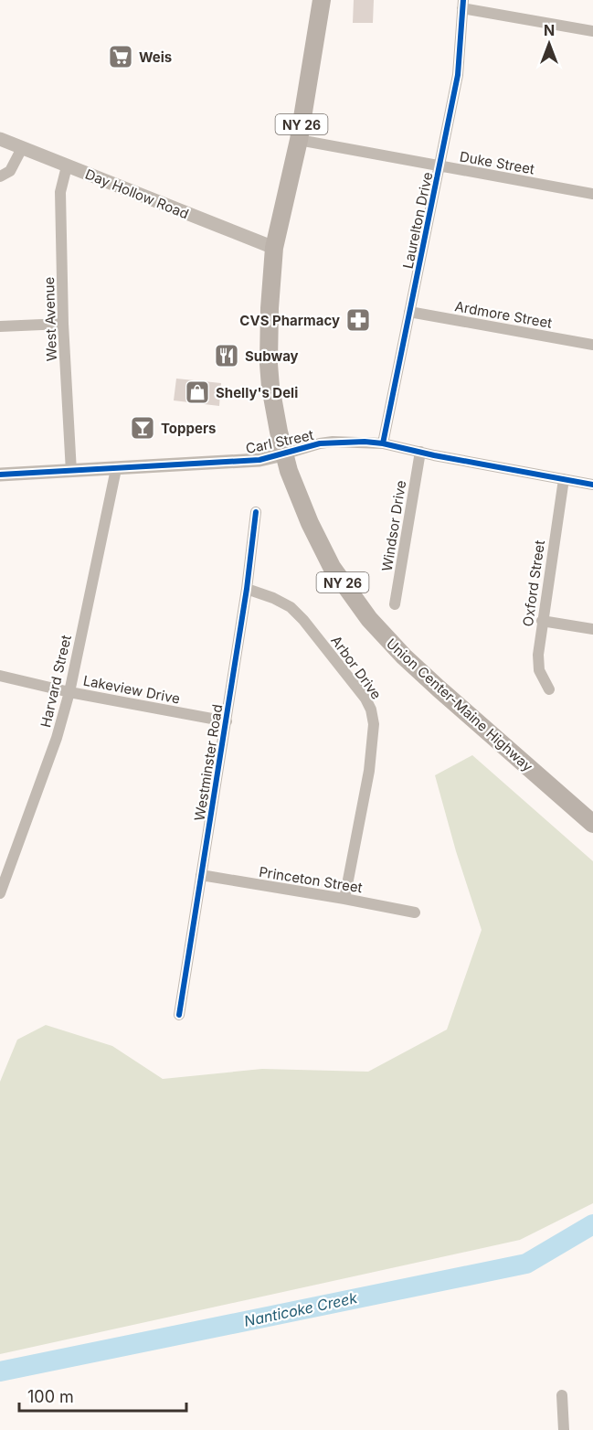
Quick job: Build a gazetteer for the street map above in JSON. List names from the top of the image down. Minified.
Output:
{"streets":{"main road":["NY 26","Union Center-Maine Highway"],"street":["Duke Street","Day Hollow Road","Laurelton Drive","Ardmore Street","West Avenue","Carl Street","Windsor Drive","Oxford Street","Arbor Drive","Harvard Street","Lakeview Drive","Westminster Road","Princeton Street"]},"crossings":[["Duke Street","Laurelton Drive"],["Duke Street","Union Center-Maine Highway"],["Day Hollow Road","West Avenue"],["Day Hollow Road","Union Center-Maine Highway"],["Laurelton Drive","Ardmore Street"],["Laurelton Drive","Carl Street"],["West Avenue","Carl Street"],["Carl Street","Windsor Drive"],["Carl Street","Oxford Street"],["Carl Street","Harvard Street"],["Carl Street","Union Center-Maine Highway"],["Arbor Drive","Westminster Road"],["Arbor Drive","Princeton Street"],["Harvard Street","Lakeview Drive"],["Lakeview Drive","Westminster Road"],["Westminster Road","Princeton Street"]],"water":["Nanticoke Creek"],"places":{"supermarket":["Weis"],"pharmacy":["CVS Pharmacy"],"restaurant":["Subway"],"shop":["Shelly's Deli"],"bar":["Toppers"]},"scale_bar":"100 m","north":"top"}
